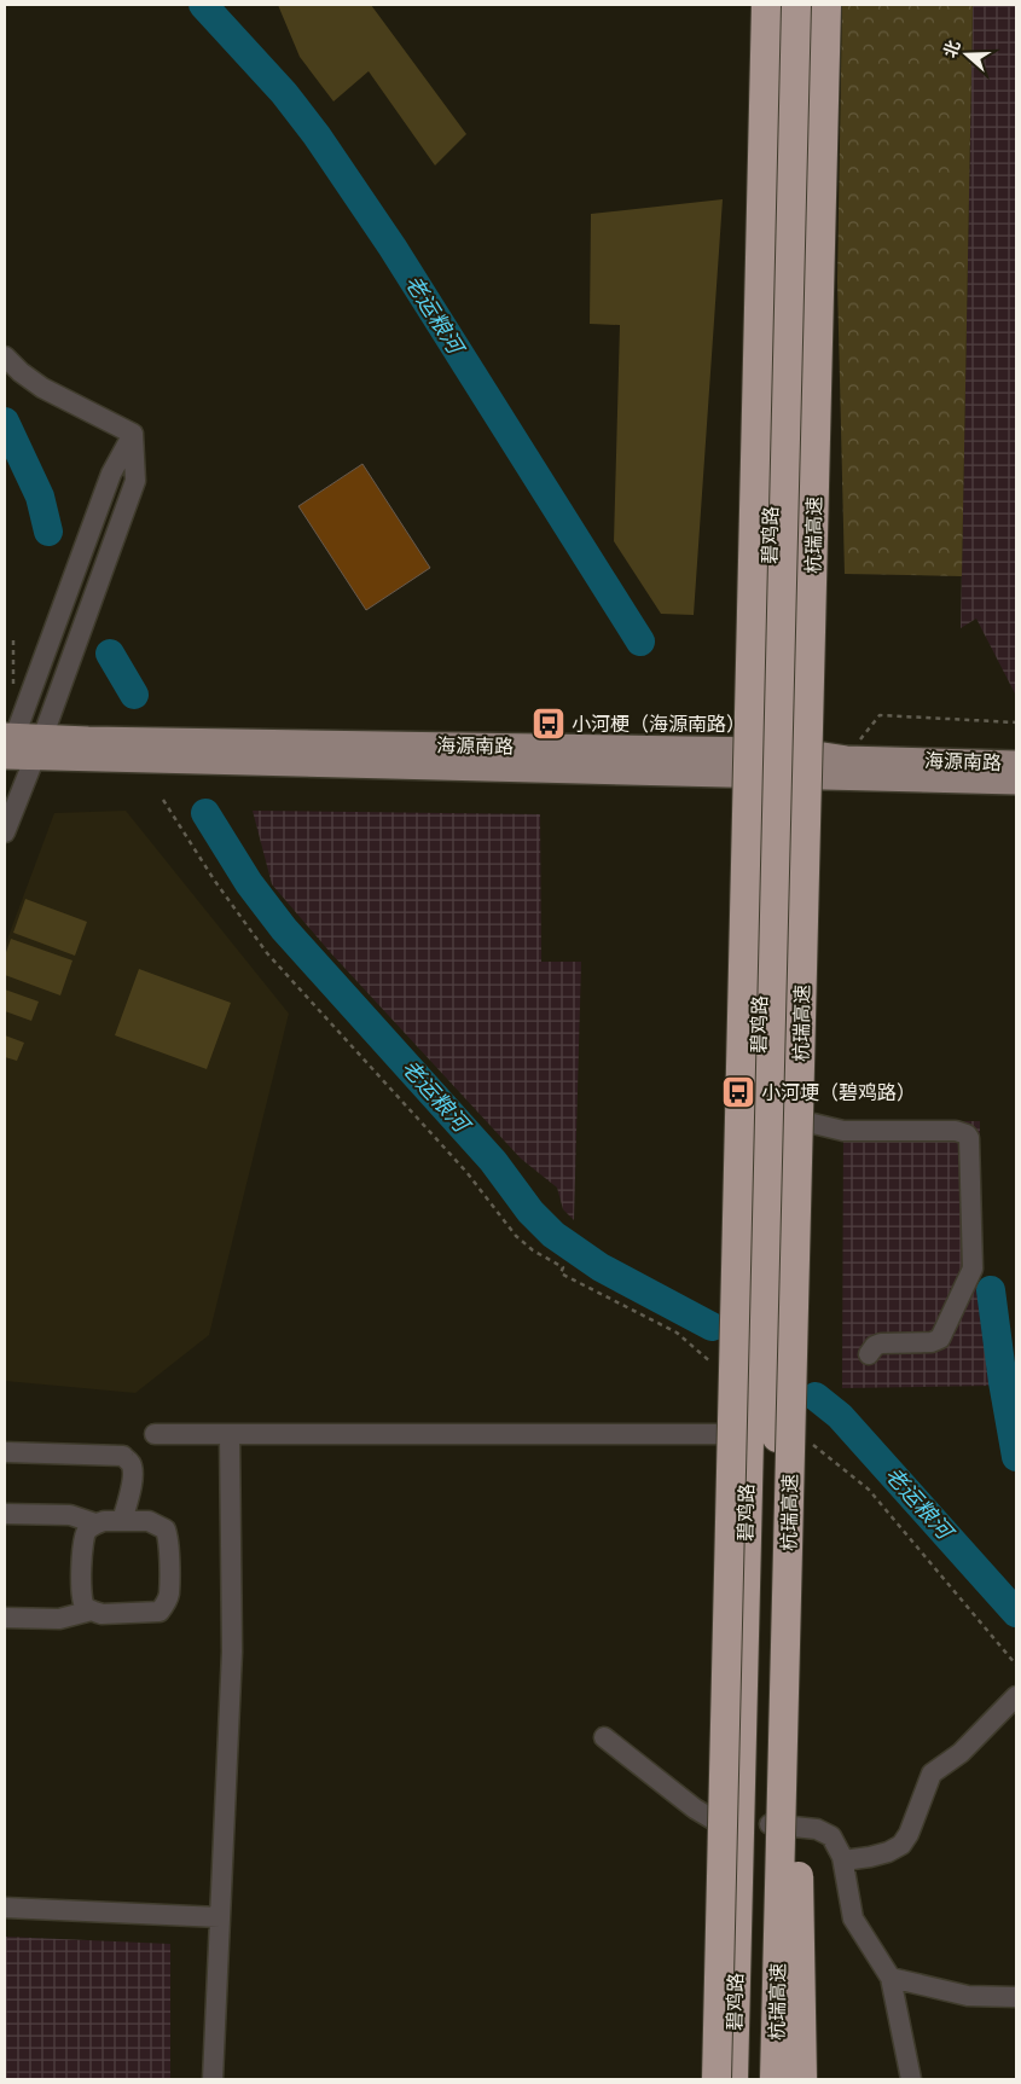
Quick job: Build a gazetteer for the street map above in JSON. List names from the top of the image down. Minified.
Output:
{"streets":{"highway":["碧鸡路","杭瑞高速"],"main road":["海源南路"]},"crossings":[["碧鸡路","海源南路"]],"water":["老运粮河"],"places":{"bus stop":["小河梗（海源南路）","小河埂（碧鸡路）"]},"north":"left"}
